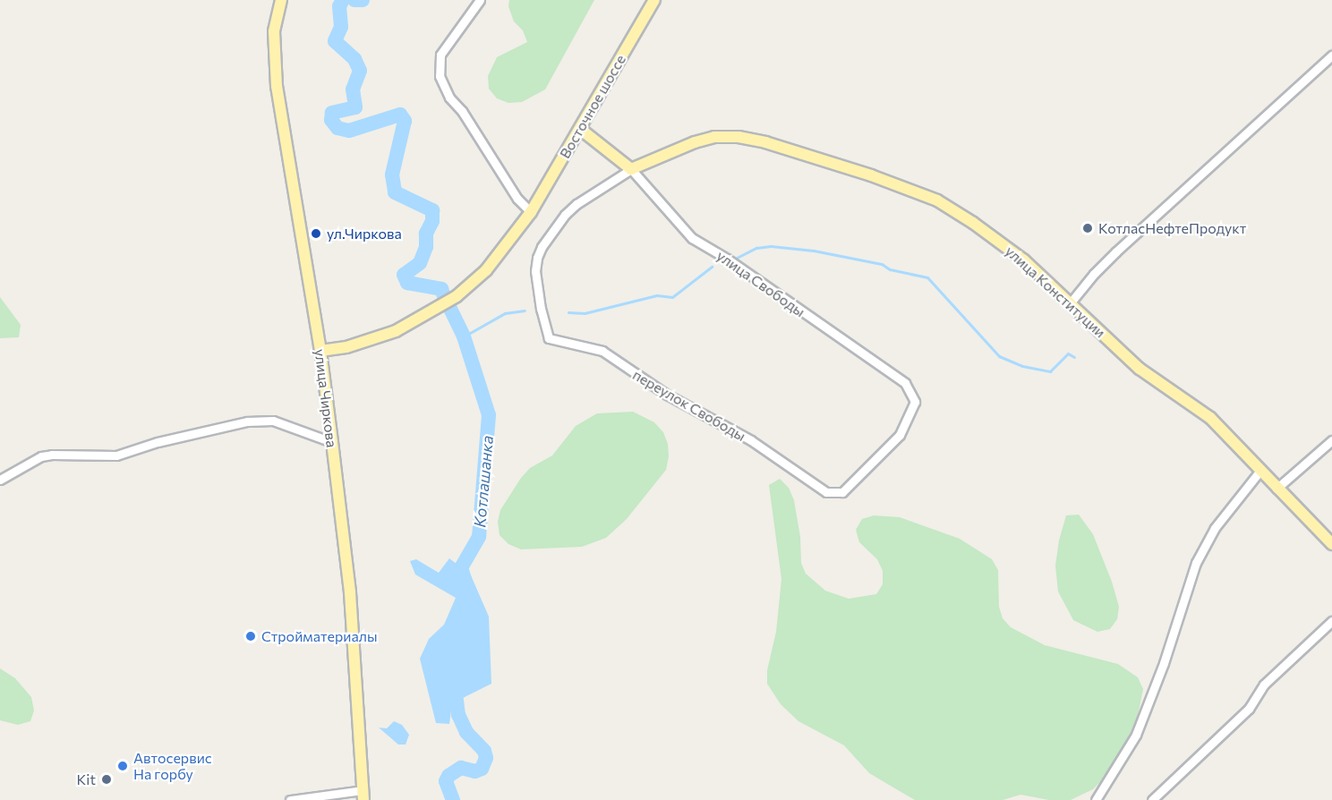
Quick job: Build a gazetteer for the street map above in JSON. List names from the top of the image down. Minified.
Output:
{"streets":{"main road":["Восточное шоссе","улица Конституции","улица Чиркова"],"street":["улица Свободы","переулок Свободы"]},"crossings":[["Восточное шоссе","улица Чиркова"],["улица Свободы","улица Конституции"],["улица Свободы","переулок Свободы"],["улица Конституции","переулок Свободы"]],"water":["Котлашанка"],"places":["КотласНефтеПродукт","ул.Чиркова","Стройматериалы","Автосервис На горбу","Kit"]}
